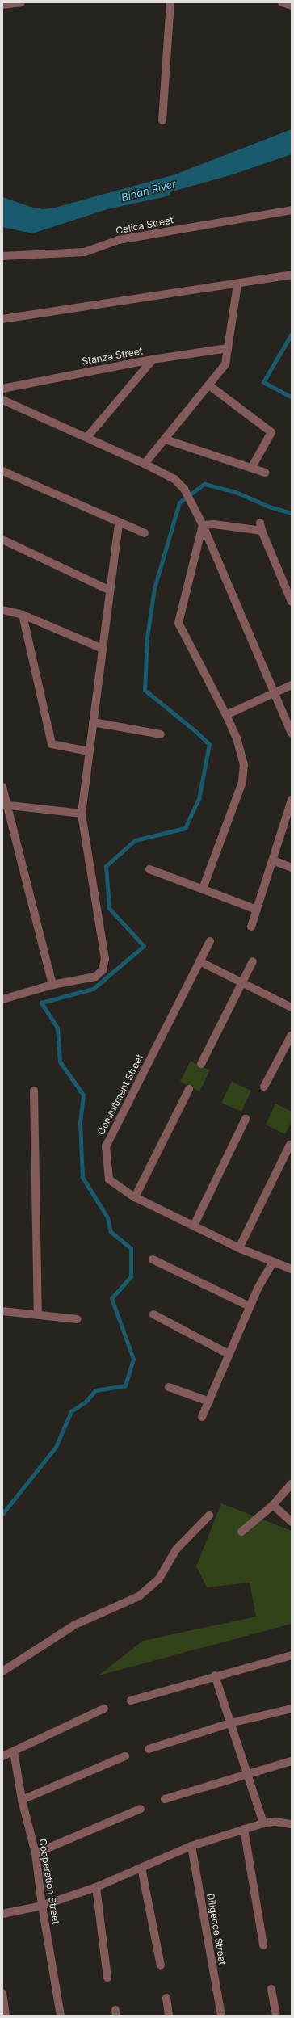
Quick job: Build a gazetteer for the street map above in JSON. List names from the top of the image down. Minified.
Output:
{"streets":{"street":["Celica Street","Stanza Street","Commitment Street","Cooperation Street","Diligence Street"]},"water":["Biñan River"]}
